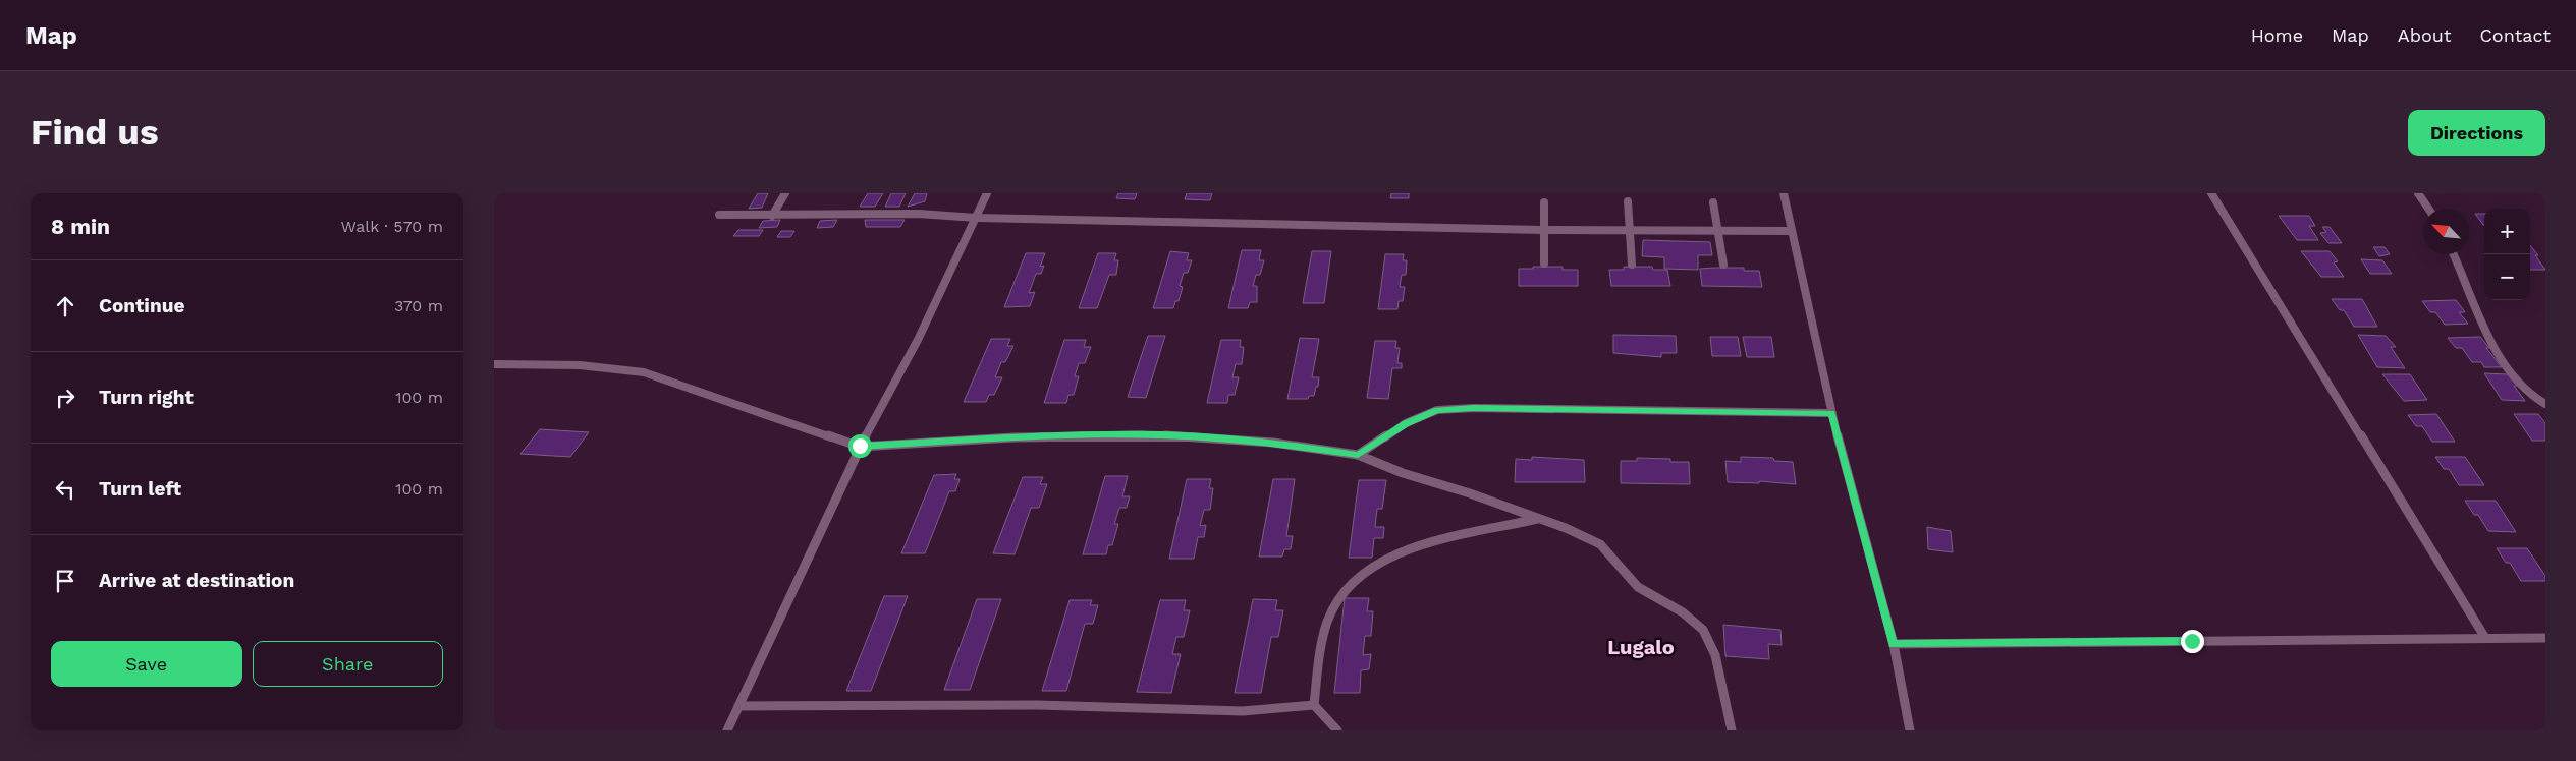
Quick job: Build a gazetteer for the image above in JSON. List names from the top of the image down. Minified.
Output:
{"districts":["Lugalo"],"north":"top left","page":{"header":"Map","nav":["Home","Map","About","Contact"],"buttons":["Directions",["Save","Share"]],"title":"Find us","heading":["8 min","Walk · 570 m"],"map_buttons":["+","−"],"list":[["Continue","370 m"],["Turn right","100 m"],["Turn left","100 m"],"Arrive at destination"]}}
